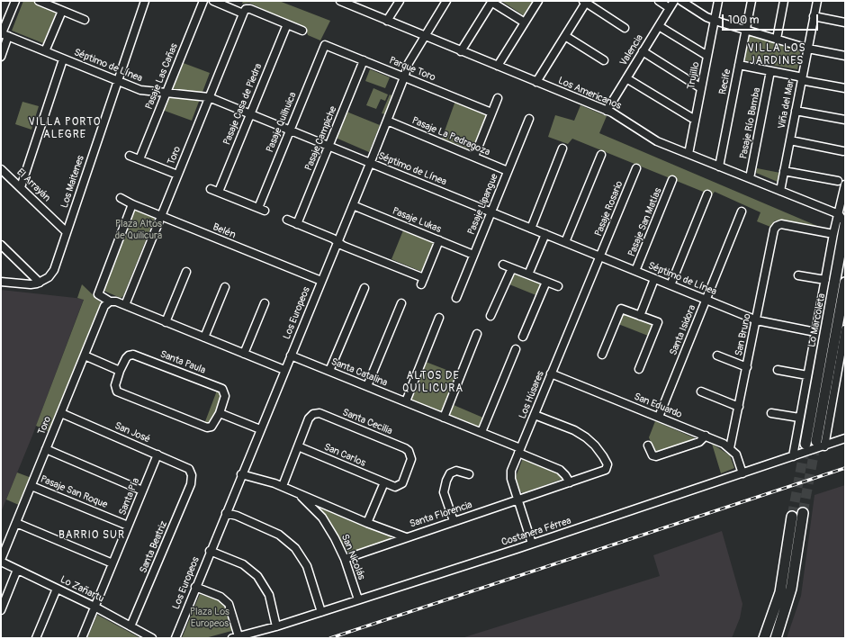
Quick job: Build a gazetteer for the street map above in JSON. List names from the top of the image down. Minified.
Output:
{"streets":{"main road":["Lo Marcoleta"],"street":["Valencia","Séptimo de Línea","Parque Toro","Trujillo","Pasaje Las Cañas","Recife","Los Americanos","Pasaje Casa de Piedra","Viña del Mar","Pasaje Quilhuica","Pasaje Río Bamba","Pasaje La Pedragoza","Pasaje Campiche","Toro","Los Maitenes","El Arrayán","Pasaje Lipangue","Pasaje Rosario","Pasaje Lukas","Pasaje San Matías","Belén","Los Europeos","Santa Isidora","San Bruno","Santa Paula","Santa Catalina","Los Húsares","San Eduardo","Santa Cecilia","San José","San Carlos","Pasaje San Roque","Santa Pía","Santa Florencia","Costanera Férrea","Santa Beatriz","San Nicolás","Lo Zañartu"]},"crossings":[["Valencia","Los Americanos"],["Séptimo de Línea","Pasaje Las Cañas"],["Séptimo de Línea","Pasaje Casa de Piedra"],["Séptimo de Línea","Pasaje Quilhuica"],["Séptimo de Línea","Pasaje Campiche"],["Séptimo de Línea","Toro"],["Séptimo de Línea","Los Maitenes"],["Séptimo de Línea","Pasaje Lipangue"],["Séptimo de Línea","Pasaje Rosario"],["Séptimo de Línea","Pasaje San Matías"],["Séptimo de Línea","Los Europeos"],["Séptimo de Línea","Lo Marcoleta"],["Séptimo de Línea","Santa Isidora"],["Séptimo de Línea","San Bruno"],["Séptimo de Línea","Los Húsares"],["Parque Toro","Pasaje Quilhuica"],["Parque Toro","Pasaje Campiche"],["Parque Toro","Los Europeos"],["Trujillo","Los Americanos"],["Recife","Los Americanos"],["Los Americanos","Viña del Mar"],["Los Americanos","Pasaje Río Bamba"],["Los Americanos","Los Europeos"],["Los Americanos","Lo Marcoleta"],["Pasaje Casa de Piedra","Pasaje Quilhuica"],["Pasaje La Pedragoza","Pasaje Lipangue"],["Pasaje La Pedragoza","Los Europeos"],["Toro","Belén"],["Toro","San José"],["Toro","Pasaje San Roque"],["Toro","Lo Zañartu"],["Los Maitenes","El Arrayán"],["Pasaje Lipangue","Pasaje Lukas"],["Pasaje Rosario","Los Húsares"],["Pasaje Lukas","Los Europeos"],["Belén","Los Europeos"],["Los Europeos","Santa Catalina"],["Los Europeos","Santa Florencia"],["Lo Marcoleta","San Bruno"],["Lo Marcoleta","Costanera Férrea"],["Santa Isidora","San Eduardo"],["San Bruno","San Eduardo"],["Santa Catalina","Los Húsares"],["Santa Catalina","Santa Florencia"],["Los Húsares","San Eduardo"],["Los Húsares","Santa Florencia"],["Los Húsares","Costanera Férrea"],["San Eduardo","Costanera Férrea"],["Santa Cecilia","San Carlos"],["San José","Santa Pía"],["San José","Santa Beatriz"],["Pasaje San Roque","Santa Pía"],["Santa Pía","Lo Zañartu"],["Santa Florencia","San Nicolás"],["Costanera Férrea","San Nicolás"],["Santa Beatriz","Lo Zañartu"]],"districts":["VILLA LOS JARDINES","VILLA PORTO ALEGRE","ALTOS DE QUILICURA","BARRIO SUR"],"parks":["Plaza Altos de Quilicura","Plaza Los Europeos"],"scale_bar":"100 m"}
